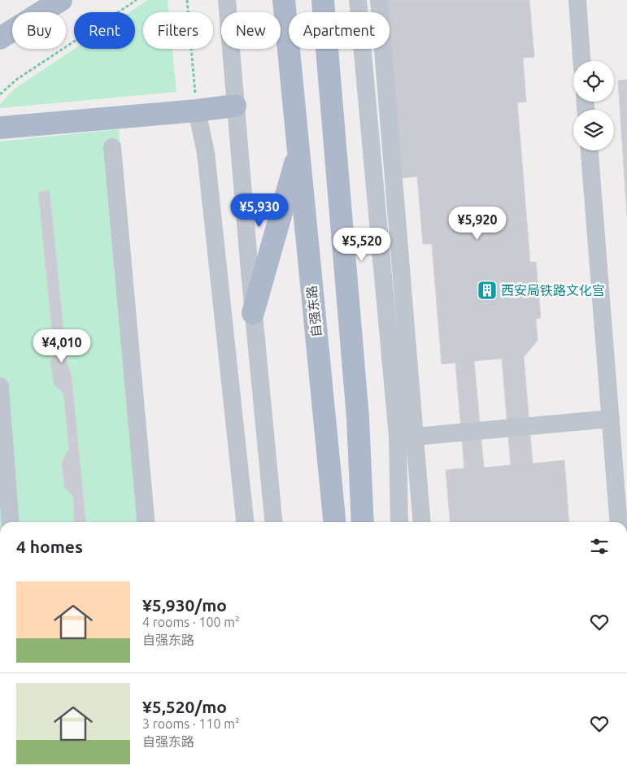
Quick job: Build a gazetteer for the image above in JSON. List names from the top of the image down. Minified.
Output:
{"streets":{"main road":["自强东路"]},"places":{"building":["西安局铁路文化宫"]},"page":{"chip":["Buy","Rent","Filters","New","Apartment"],"price":["¥5,930","¥5,920","¥5,520","¥4,010"],"heading":"4 homes","list":[{"name":"¥5,930/mo","note":"4 rooms · 100 m² · 自强东路"},{"name":"¥5,520/mo","note":"3 rooms · 110 m² · 自强东路"}]}}
